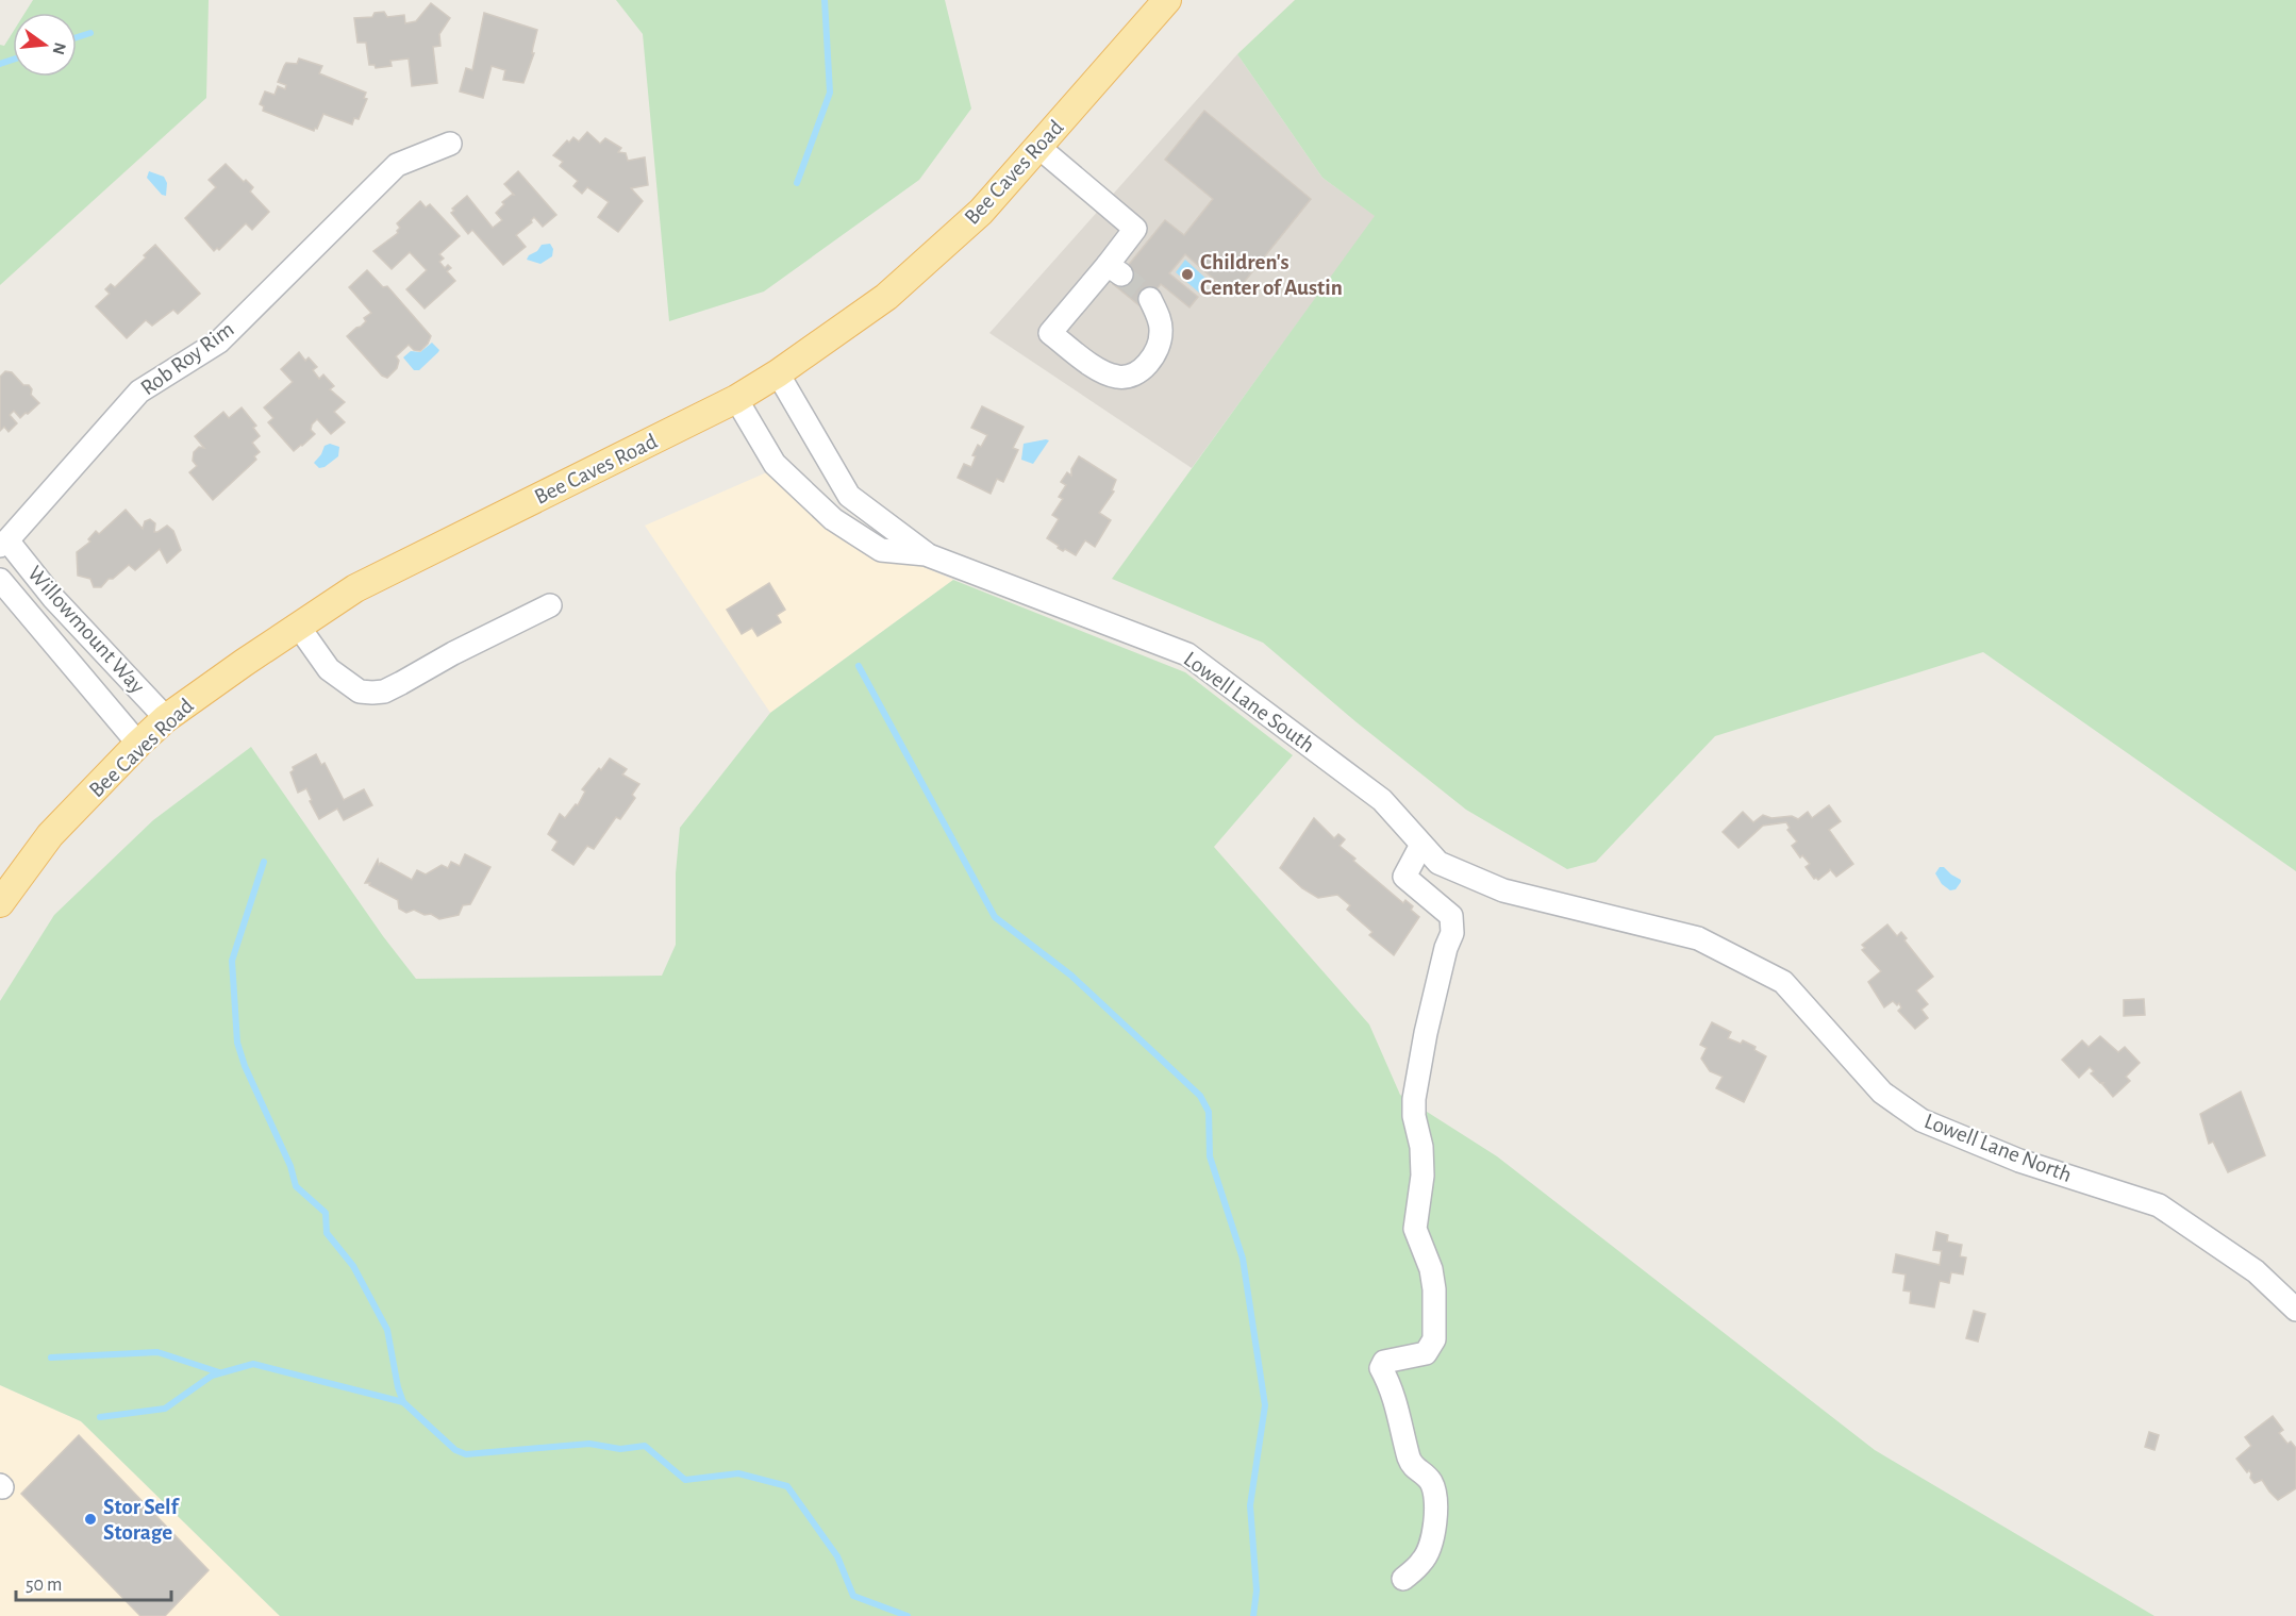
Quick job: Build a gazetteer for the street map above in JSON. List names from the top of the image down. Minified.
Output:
{"streets":{"main road":["Bee Caves Road"],"street":["Rob Roy Rim","Willowmount Way","Lowell Lane South","Lowell Lane North"]},"crossings":[["Bee Caves Road","Willowmount Way"],["Bee Caves Road","Lowell Lane South"],["Rob Roy Rim","Willowmount Way"],["Lowell Lane South","Lowell Lane North"]],"places":["Children's Center of Austin","Stor Self Storage"],"scale_bar":"50 m","north":"right"}
